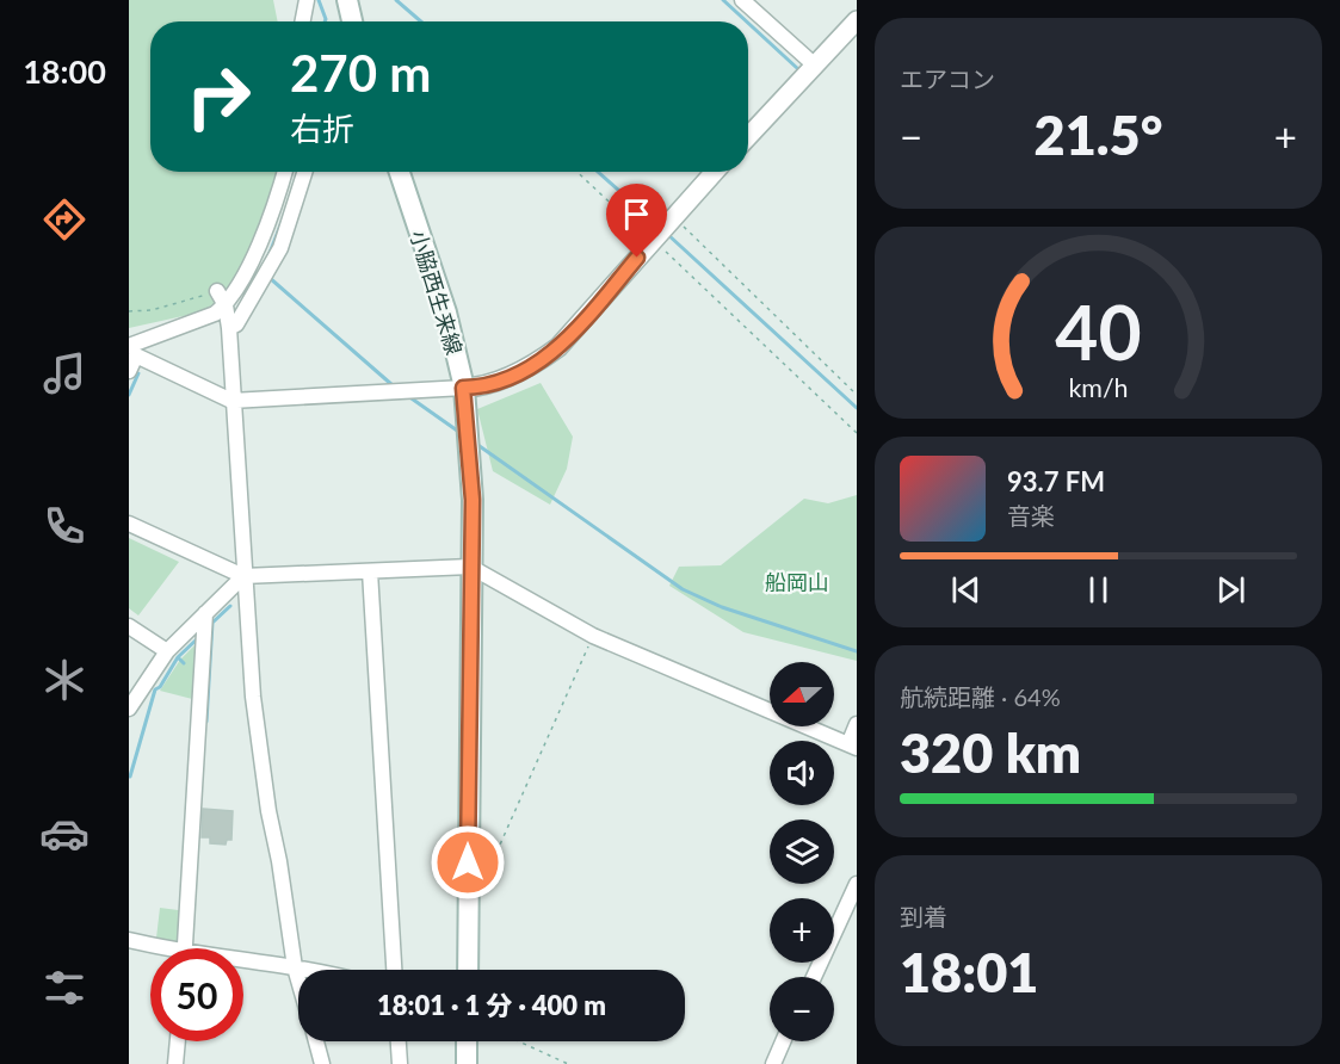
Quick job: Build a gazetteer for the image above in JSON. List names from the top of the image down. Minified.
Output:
{"streets":{"main road":["小脇西生来線"]},"parks":["船岡山"],"north":"left","page":{"tabs":"18:00","tile":["エアコン",["航続距離 · 64%","320 km"],["到着","18:01"]],"turn":["270 m","右折"],"heat":["−","21.5°","+"],"song":["93.7 FM","音楽"],"map_buttons":["+","−"],"limit":"50","trip":"18:01 · 1 分 · 400 m","gauge":["40","km/h"]}}
